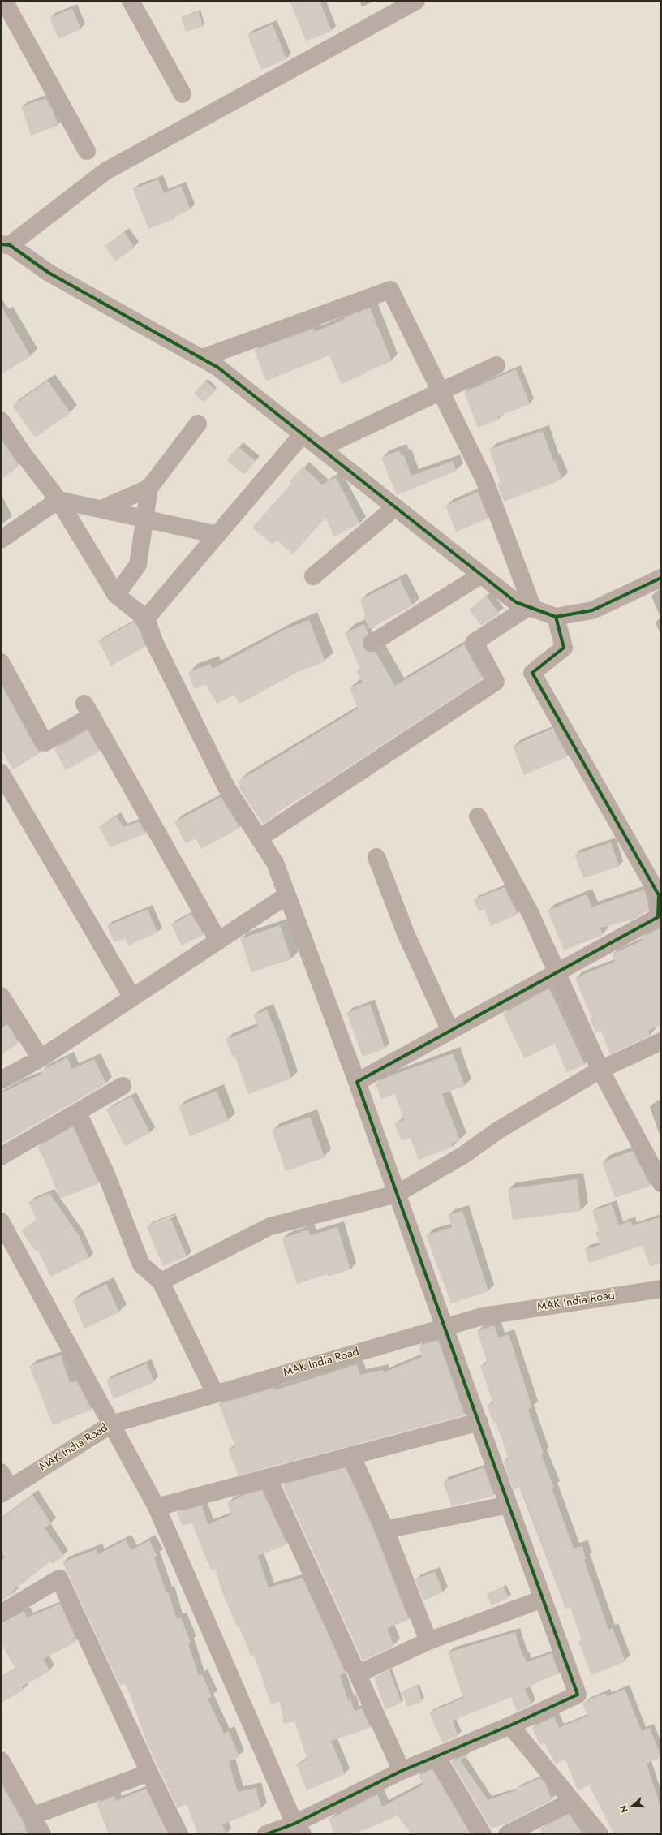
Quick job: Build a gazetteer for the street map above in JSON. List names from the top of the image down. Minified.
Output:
{"streets":{"street":["MAK India Road"]},"north":"left"}
